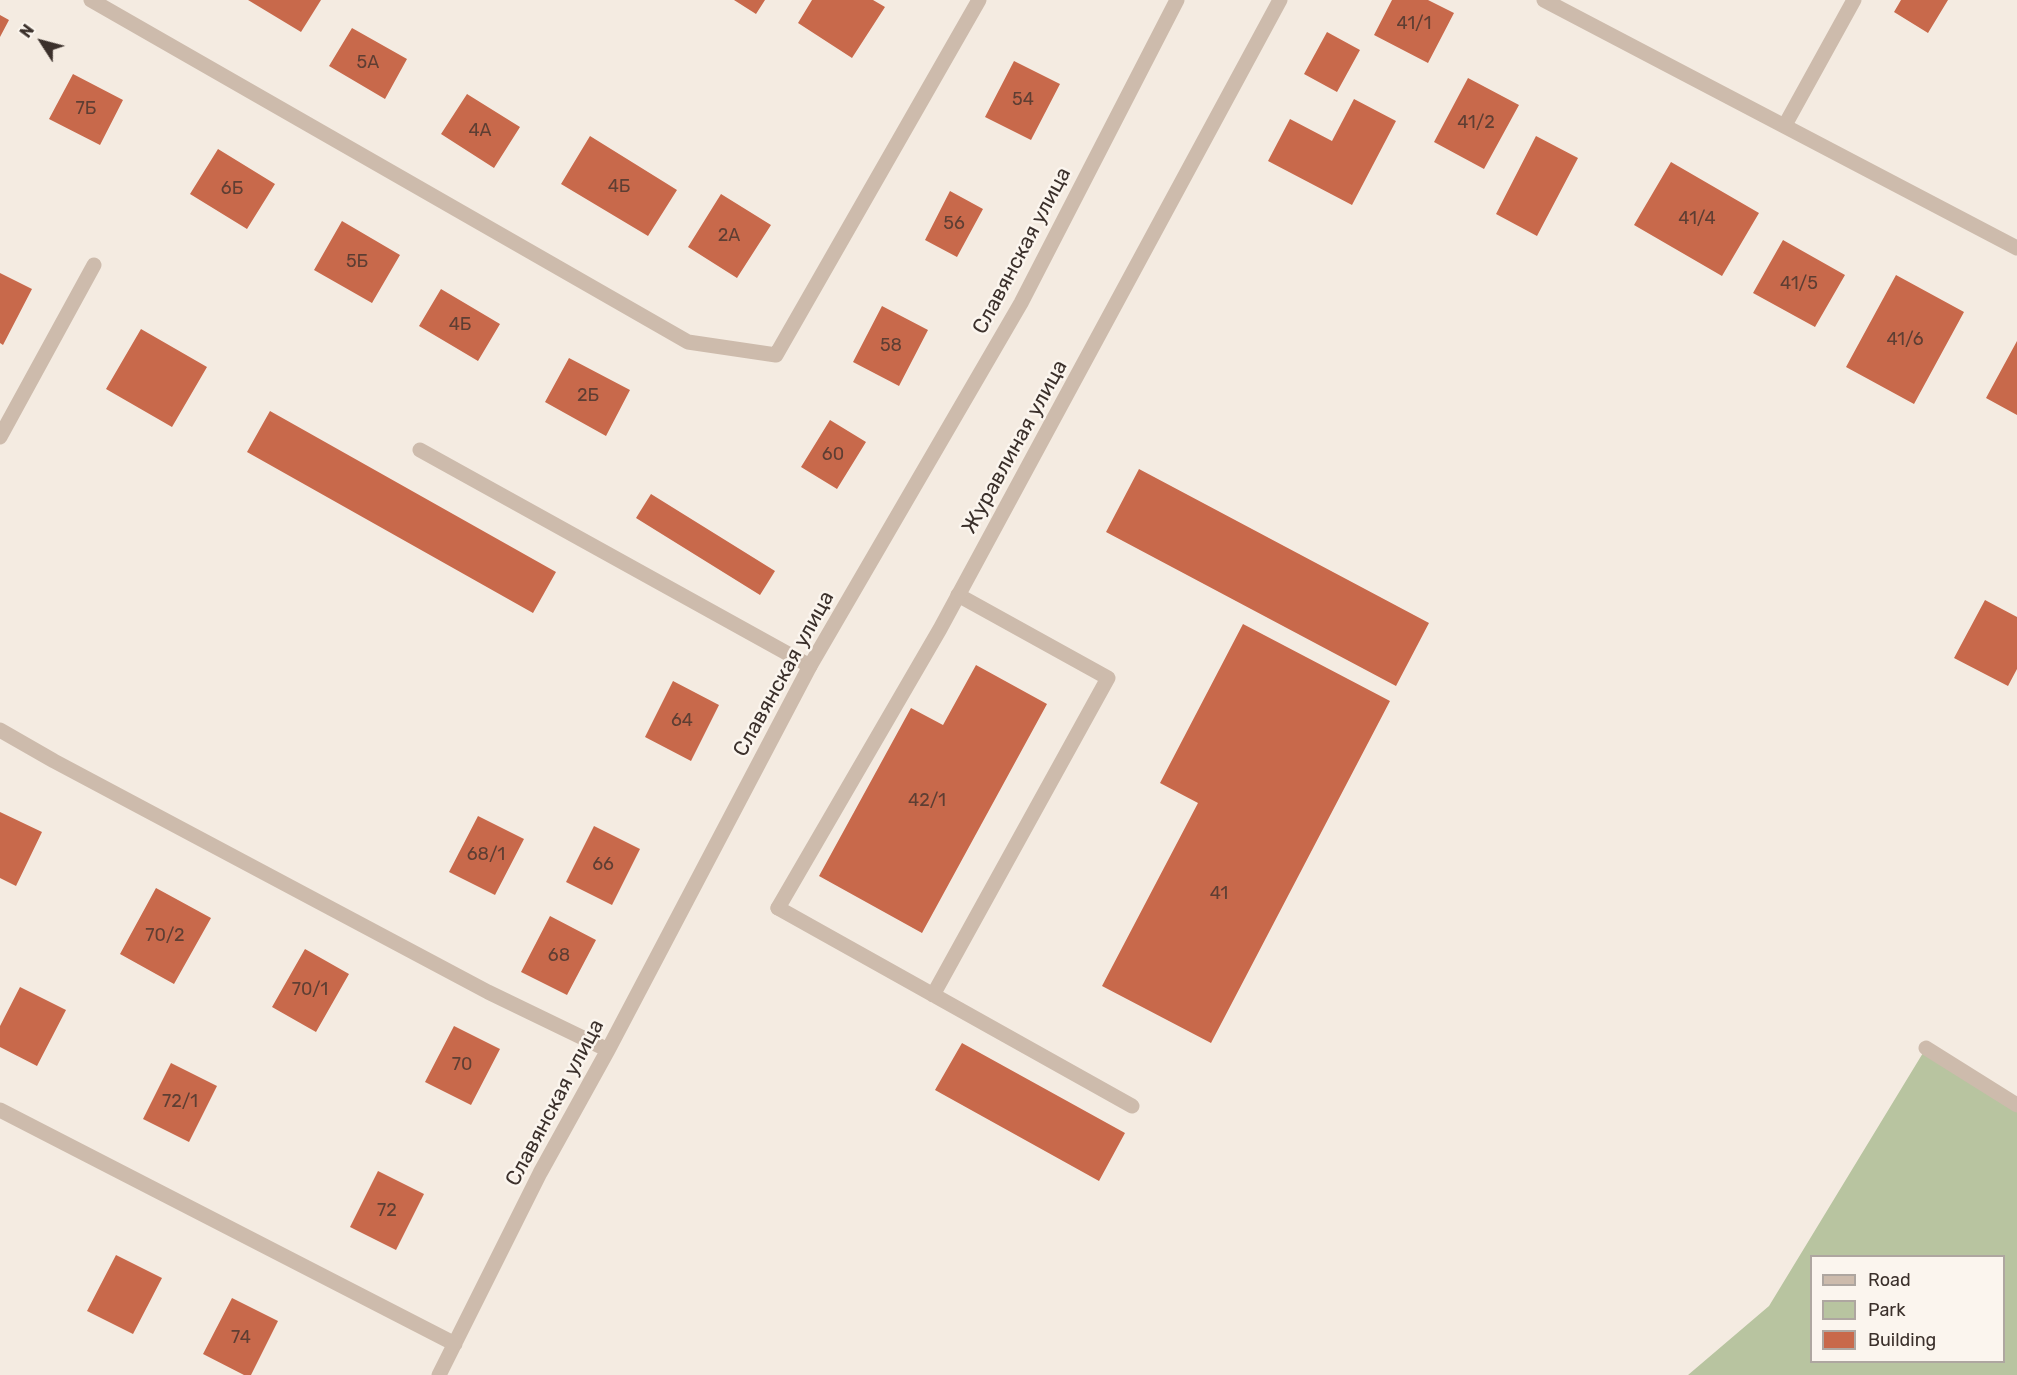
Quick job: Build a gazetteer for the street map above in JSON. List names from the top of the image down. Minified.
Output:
{"streets":{"street":["Славянская улица","Журавлиная улица"]},"house_numbers":["41/1","5А","54","7Б","41/2","4А","4Б","6Б","41/4","56","2А","5Б","41/5","4Б","41/6","58","2Б","60","64","42/1","68/1","66","41","70/2","68","70/1","70","72/1","72","74"],"legend":["Road","Park","Building"],"north":"top left"}
